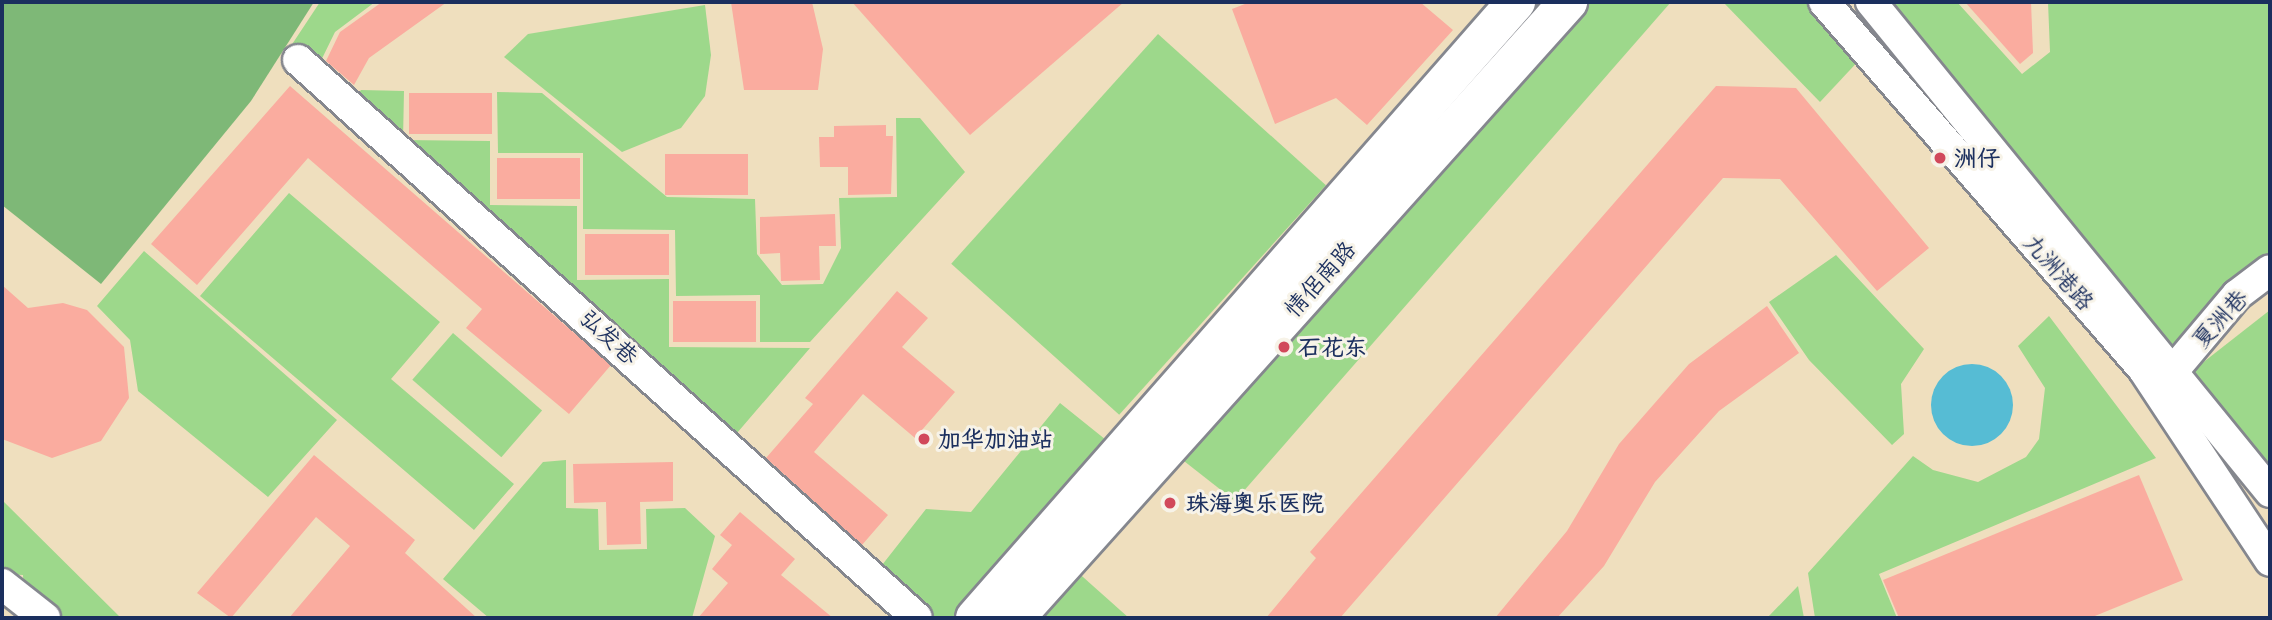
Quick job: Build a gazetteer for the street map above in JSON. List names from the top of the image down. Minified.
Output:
{"streets":{"highway":["情侣南路"],"street":["九洲港路","夏洲巷","弘发巷"]},"crossings":[["九洲港路","夏洲巷"]],"places":["洲仔","石花东","加华加油站","珠海奥乐医院"]}
